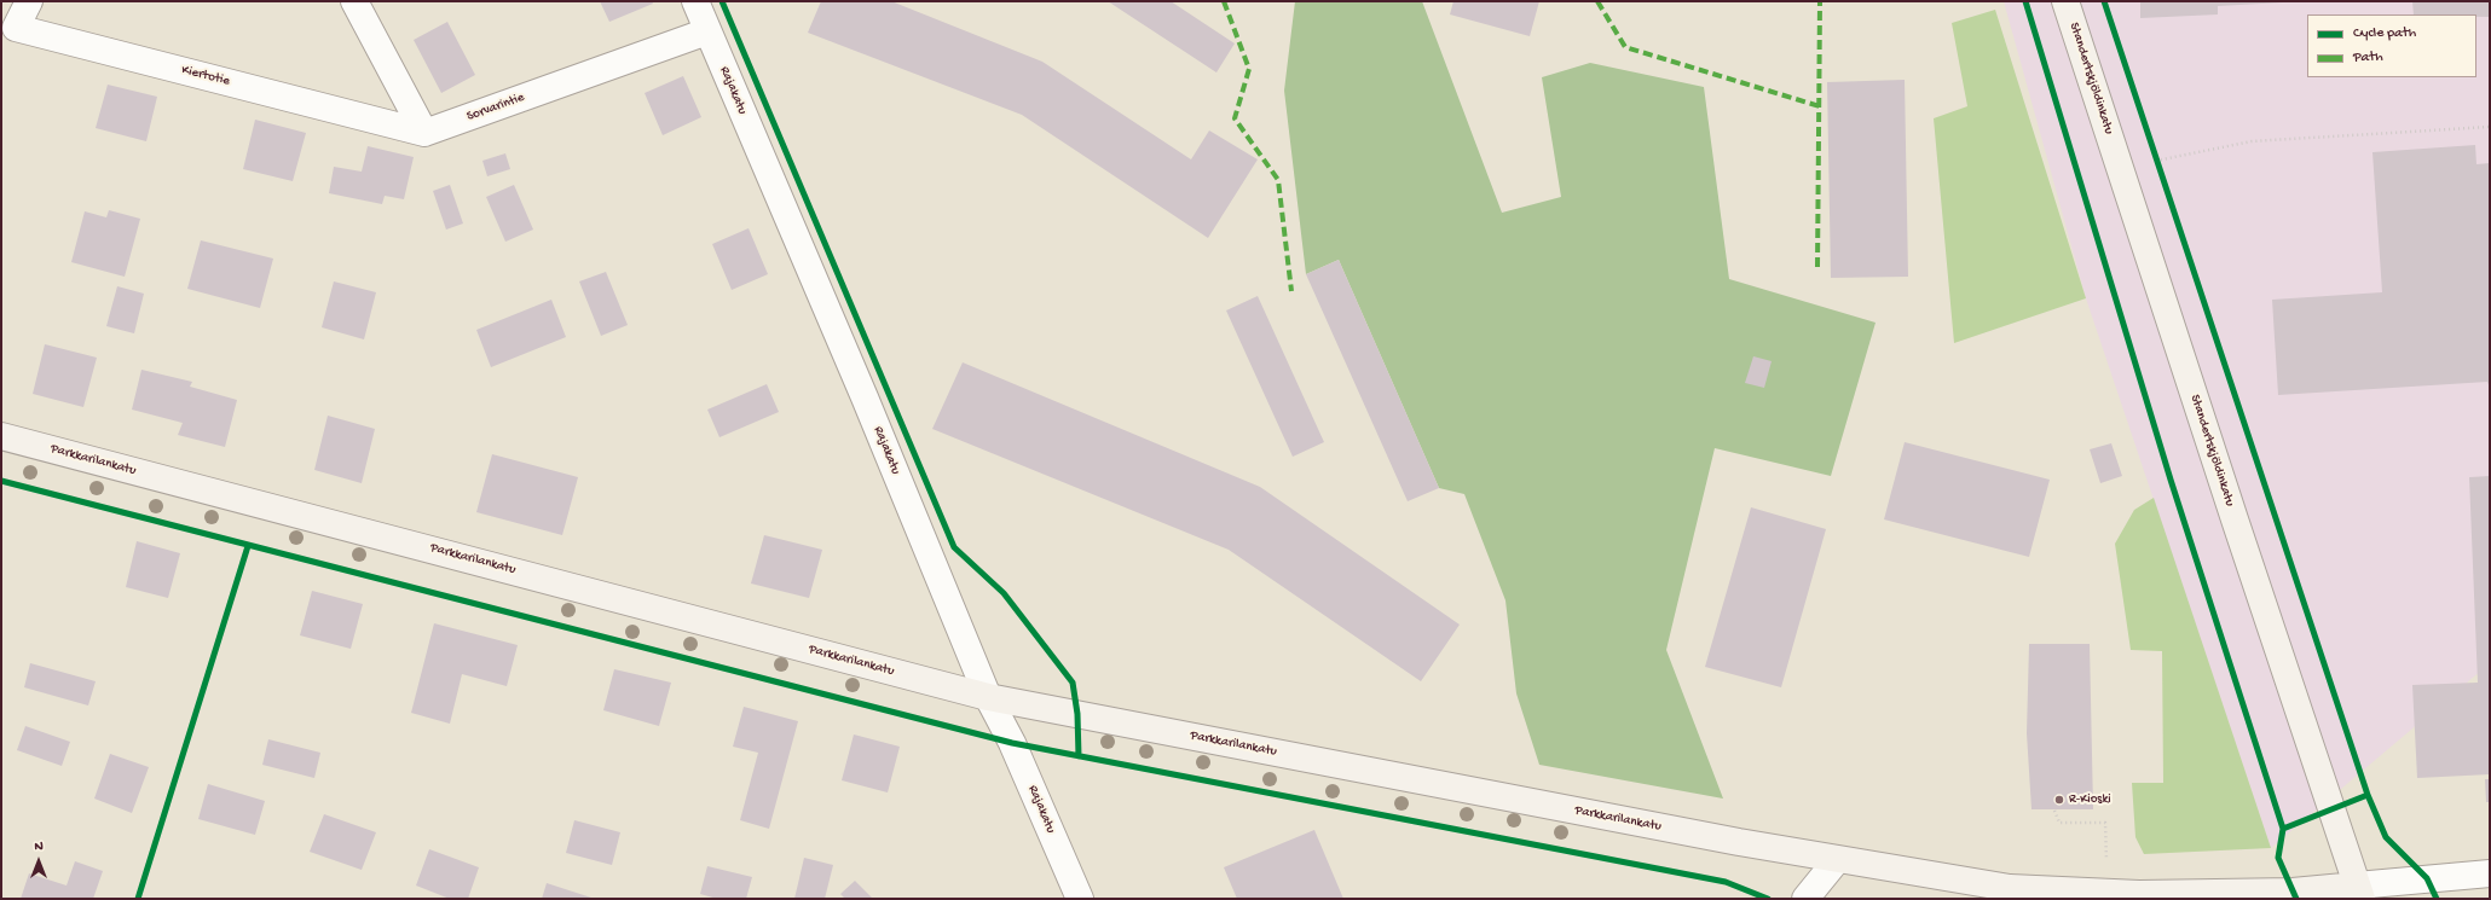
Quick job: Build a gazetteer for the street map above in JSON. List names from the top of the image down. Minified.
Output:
{"streets":{"street":["Kiertotie","Standertskjöldinkatu","Rajakatu","Sorvarintie","Parkkarilankatu"]},"crossings":[["Kiertotie","Sorvarintie"],["Standertskjöldinkatu","Parkkarilankatu"],["Rajakatu","Sorvarintie"],["Rajakatu","Parkkarilankatu"]],"places":["R-Kioski"],"legend":["Cycle path","Path"],"north":"top"}
